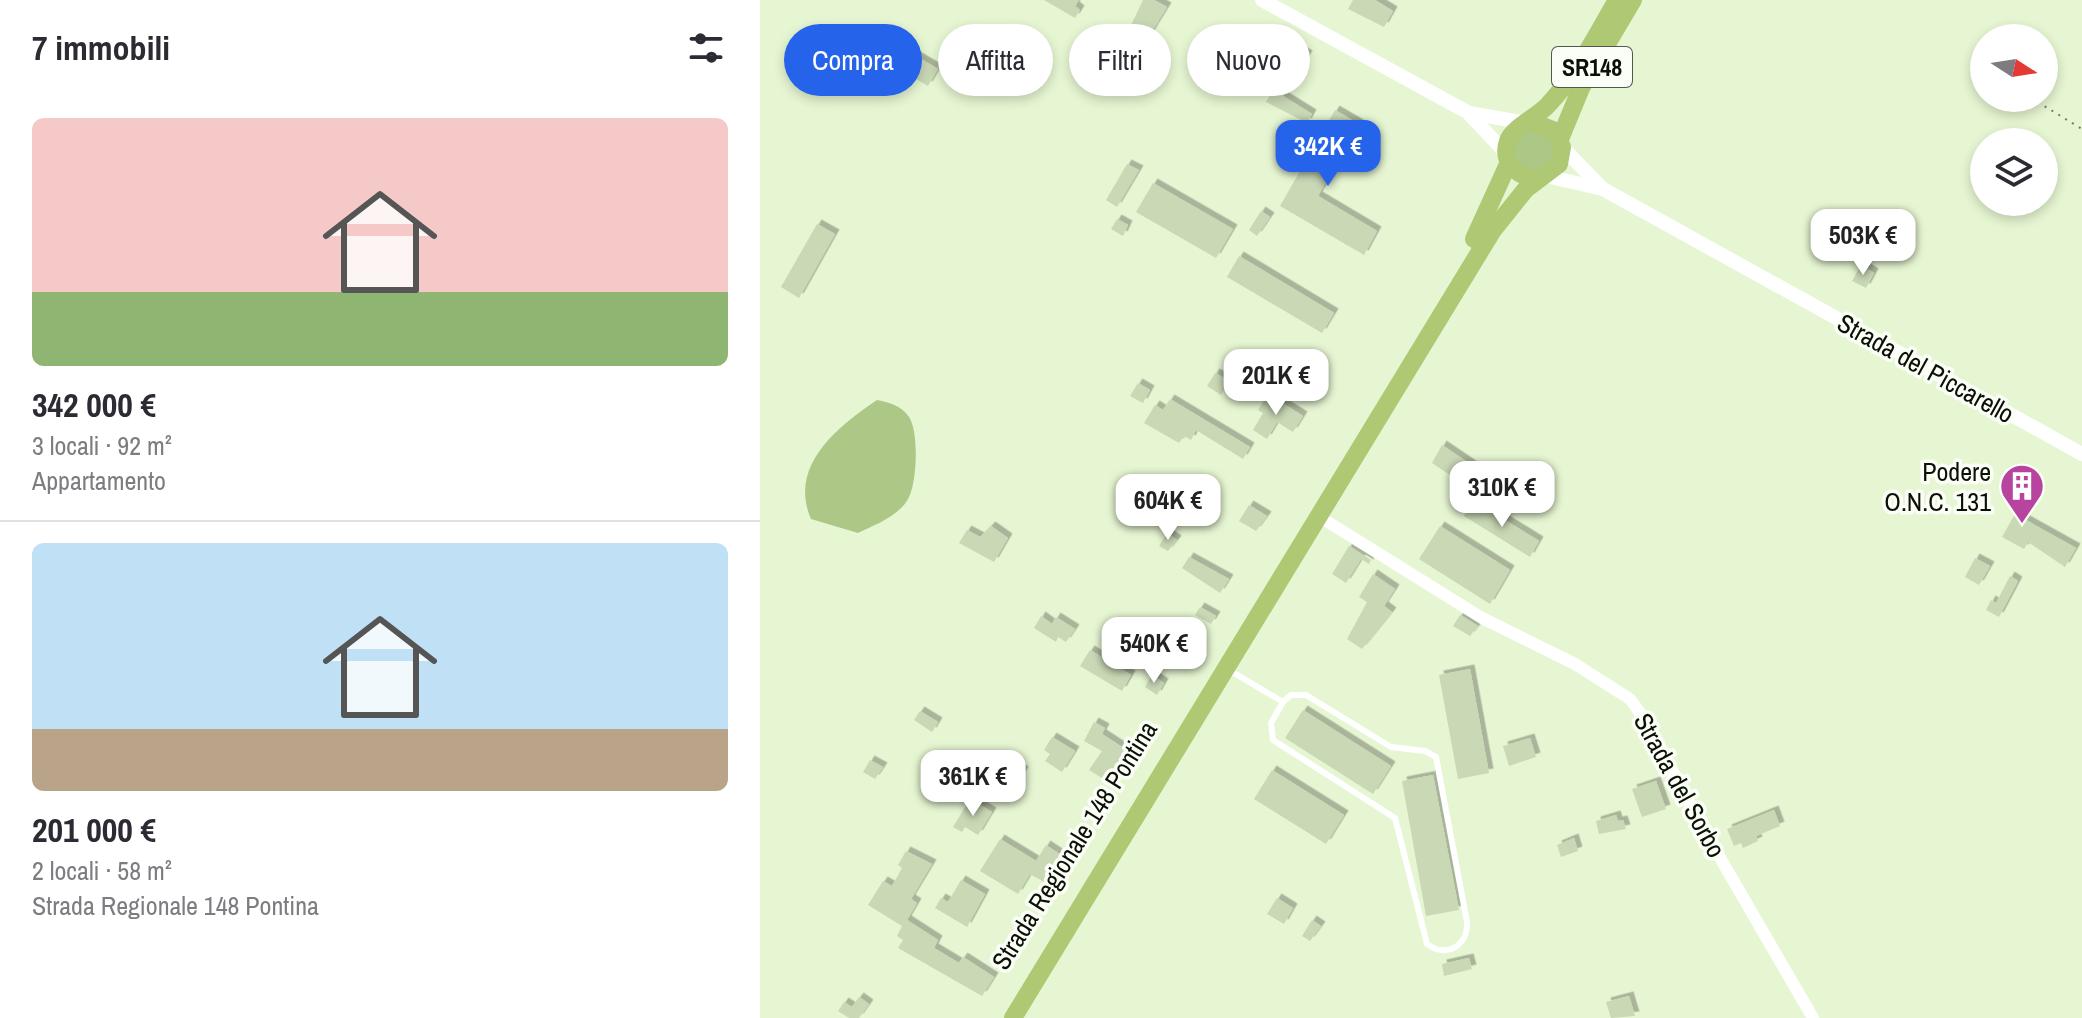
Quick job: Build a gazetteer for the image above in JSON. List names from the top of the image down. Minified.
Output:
{"streets":{"main road":["SR148","Strada Regionale 148 Pontina"],"street":["Strada del Piccarello","Strada del Sorbo"]},"crossings":[["SR148","Strada del Piccarello"],["SR148","Strada Regionale 148 Pontina"],["Strada del Piccarello","Strada Regionale 148 Pontina"],["Strada del Sorbo","Strada Regionale 148 Pontina"]],"places":{"building":["Podere O.N.C. 131"]},"north":"right","page":{"heading":"7 immobili","chip":["Compra","Affitta","Filtri","Nuovo"],"list":[{"name":"342 000 €","note":"3 locali · 92 m² · Appartamento"},{"name":"201 000 €","note":"2 locali · 58 m² · Strada Regionale 148 Pontina"}],"price":["342K €","503K €","201K €","310K €","604K €","540K €","361K €"]}}
